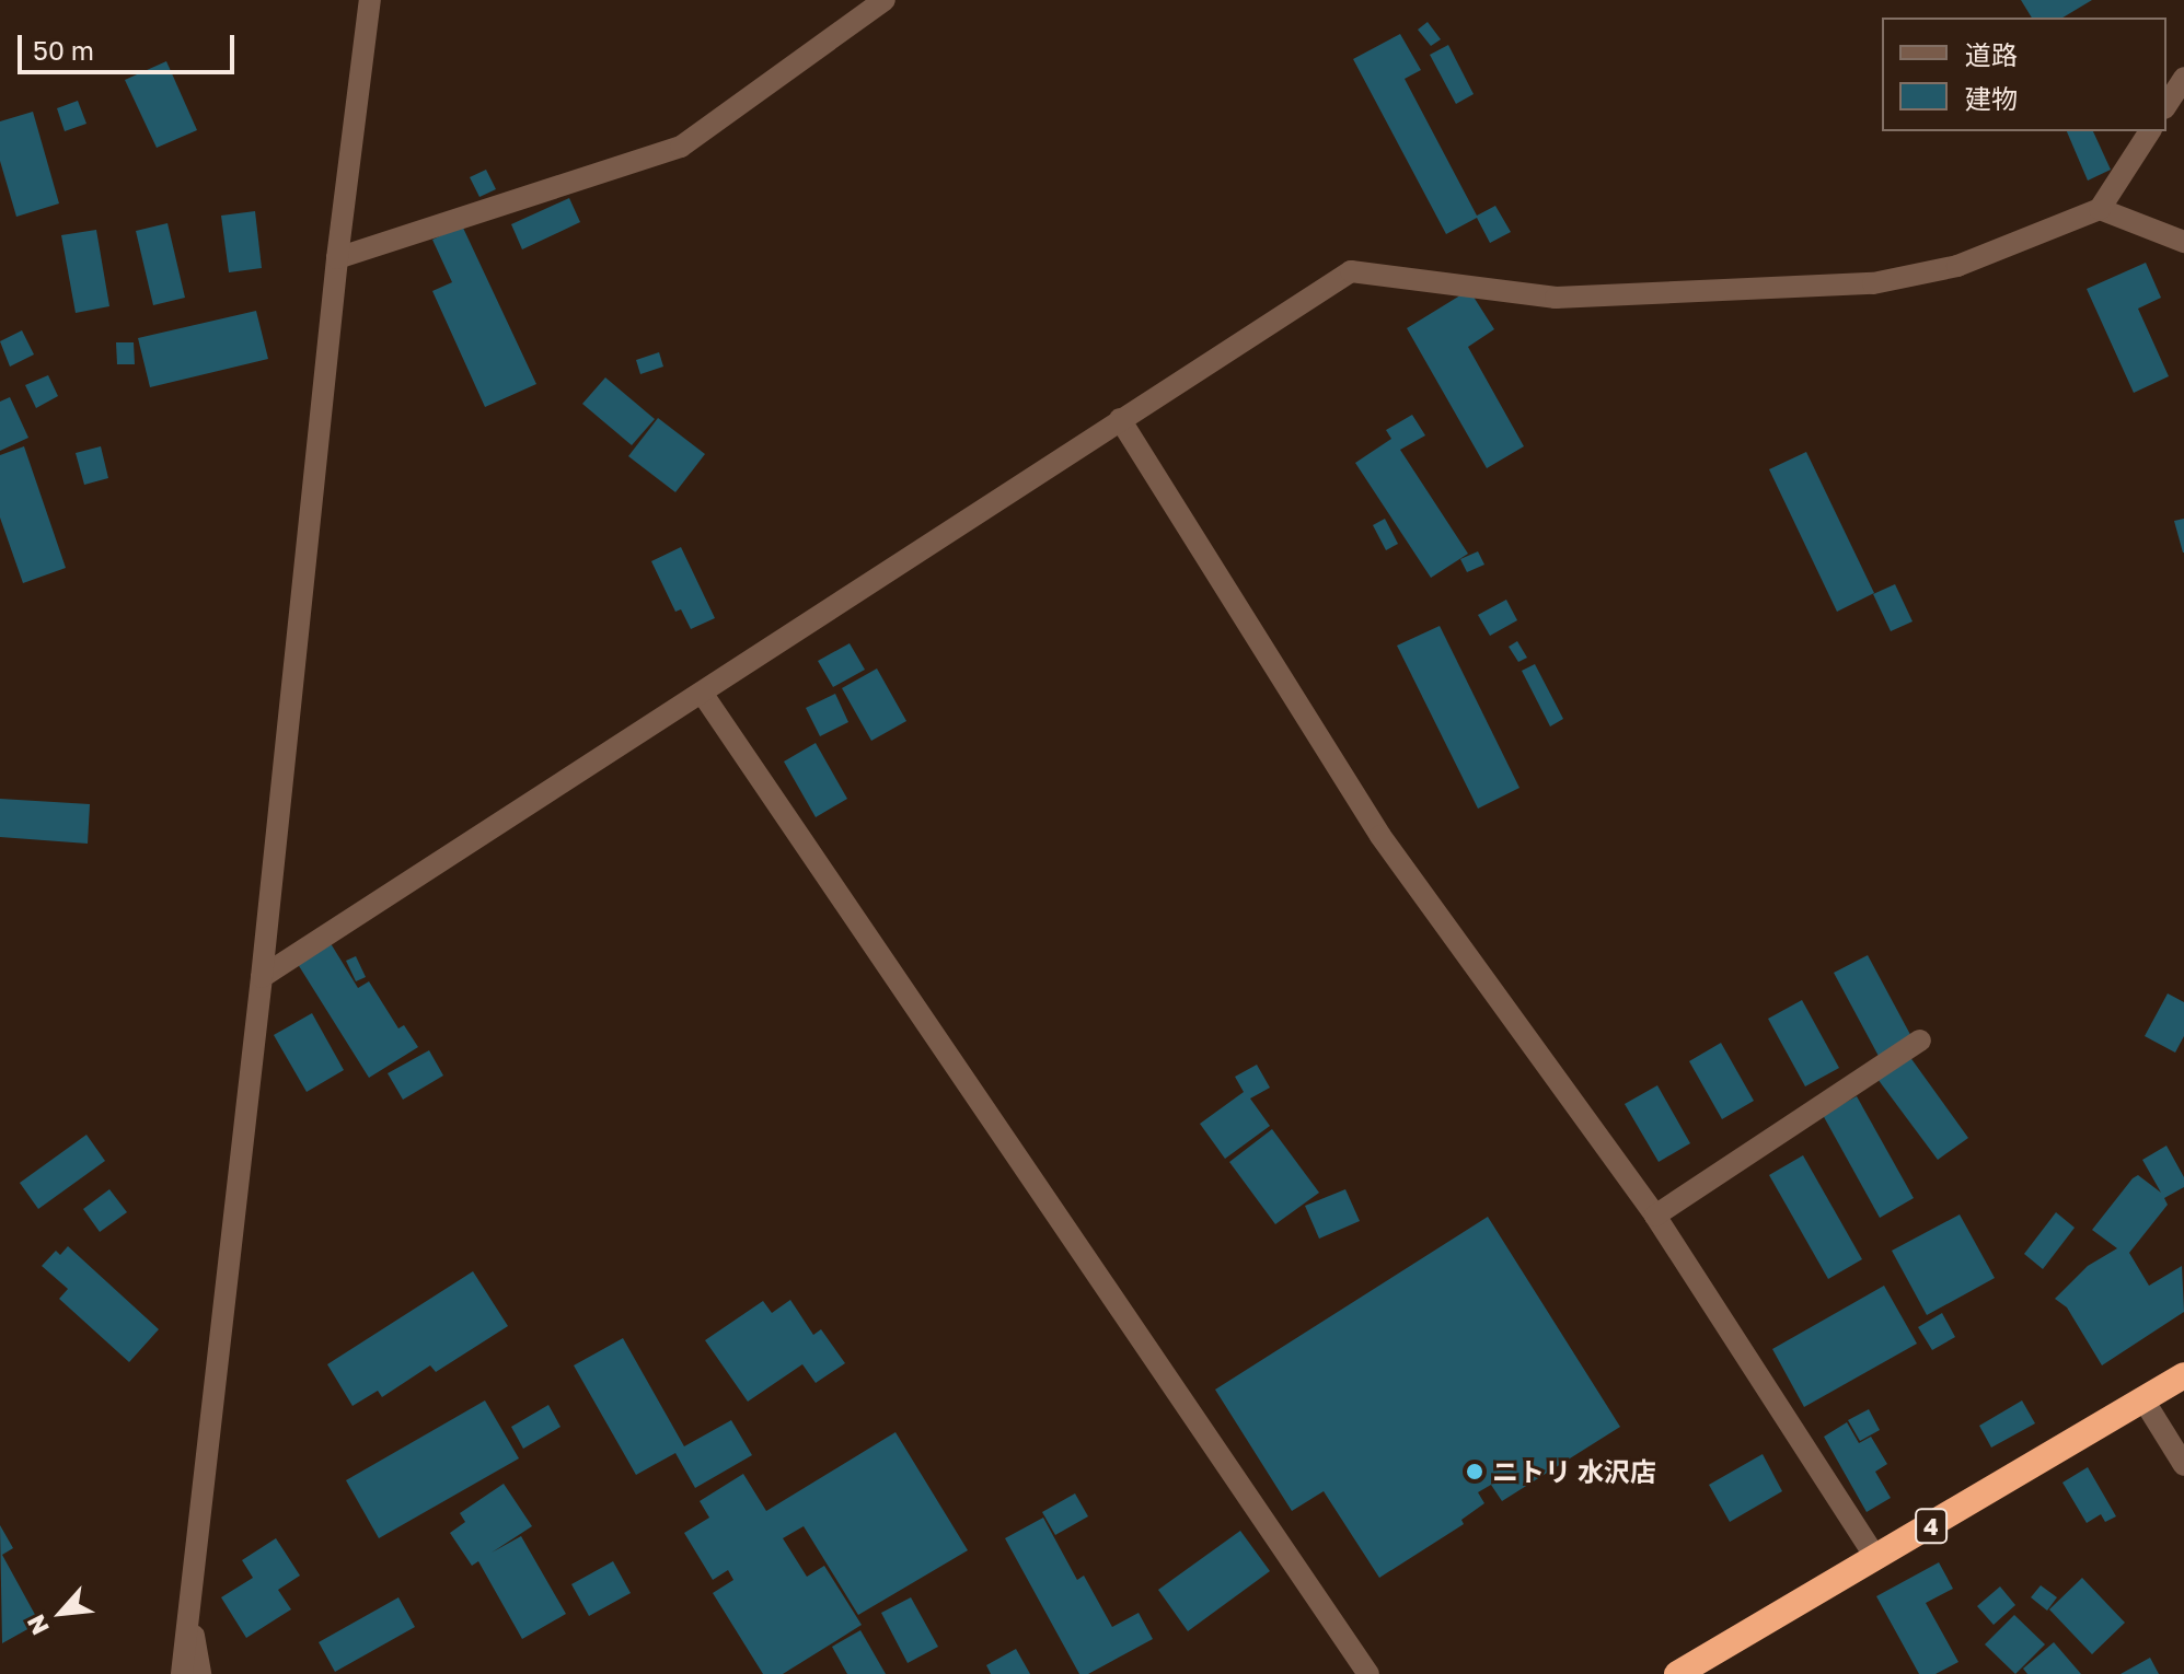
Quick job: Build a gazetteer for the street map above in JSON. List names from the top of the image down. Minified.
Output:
{"streets":{"highway":["4"]},"places":["ニトリ 水沢店"],"legend":["道路","建物"],"scale_bar":"50 m","north":"bottom left"}
